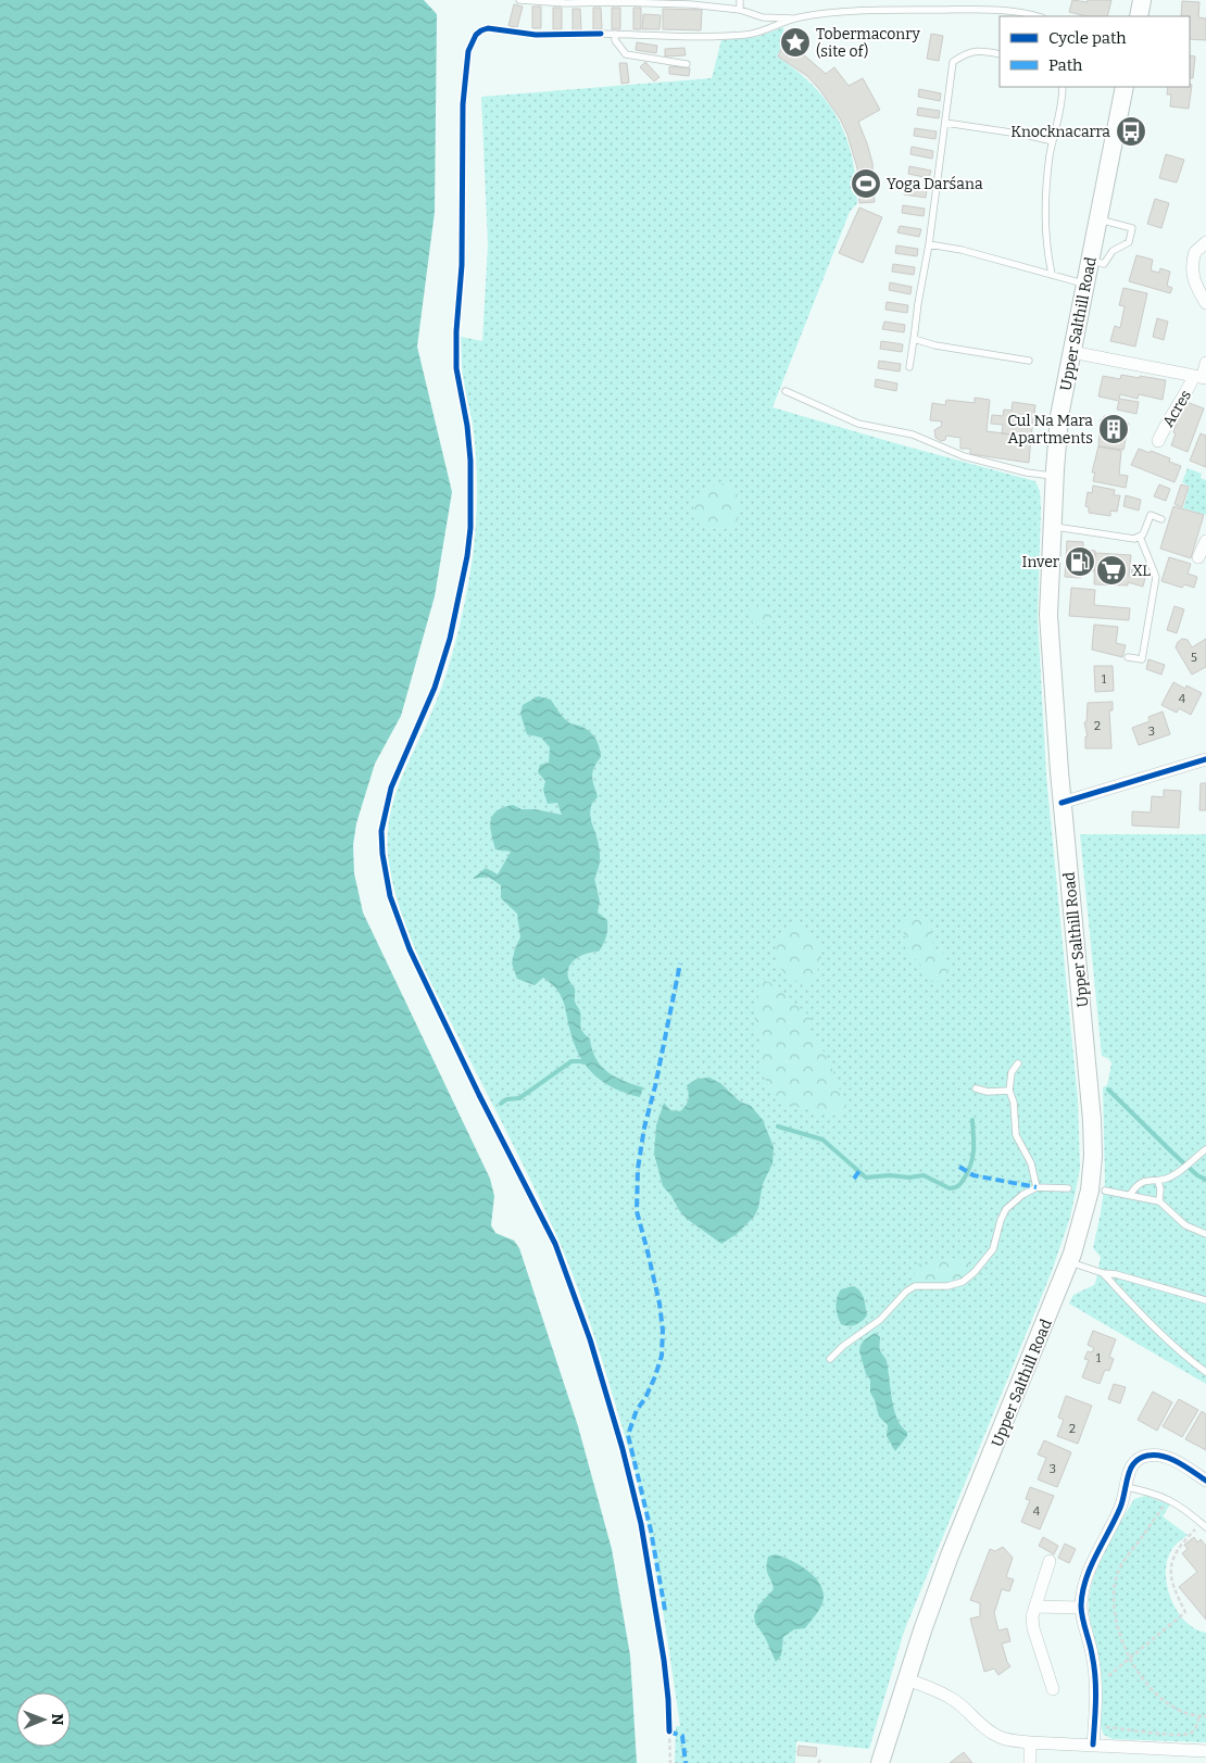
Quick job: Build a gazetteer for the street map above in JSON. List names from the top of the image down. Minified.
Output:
{"streets":{"main road":["Upper Salthill Road"],"street":["Acres"]},"places":{"place":["Tobermaconry (site of)"],"bus stop":["Knocknacarra"],"sports":["Yoga Darśana"],"building":["Cul Na Mara Apartments"],"fuel station":["Inver"],"supermarket":["XL"]},"house_numbers":["5","1","4","2","3","1","2","3","4"],"legend":["Cycle path","Path"],"north":"right"}
